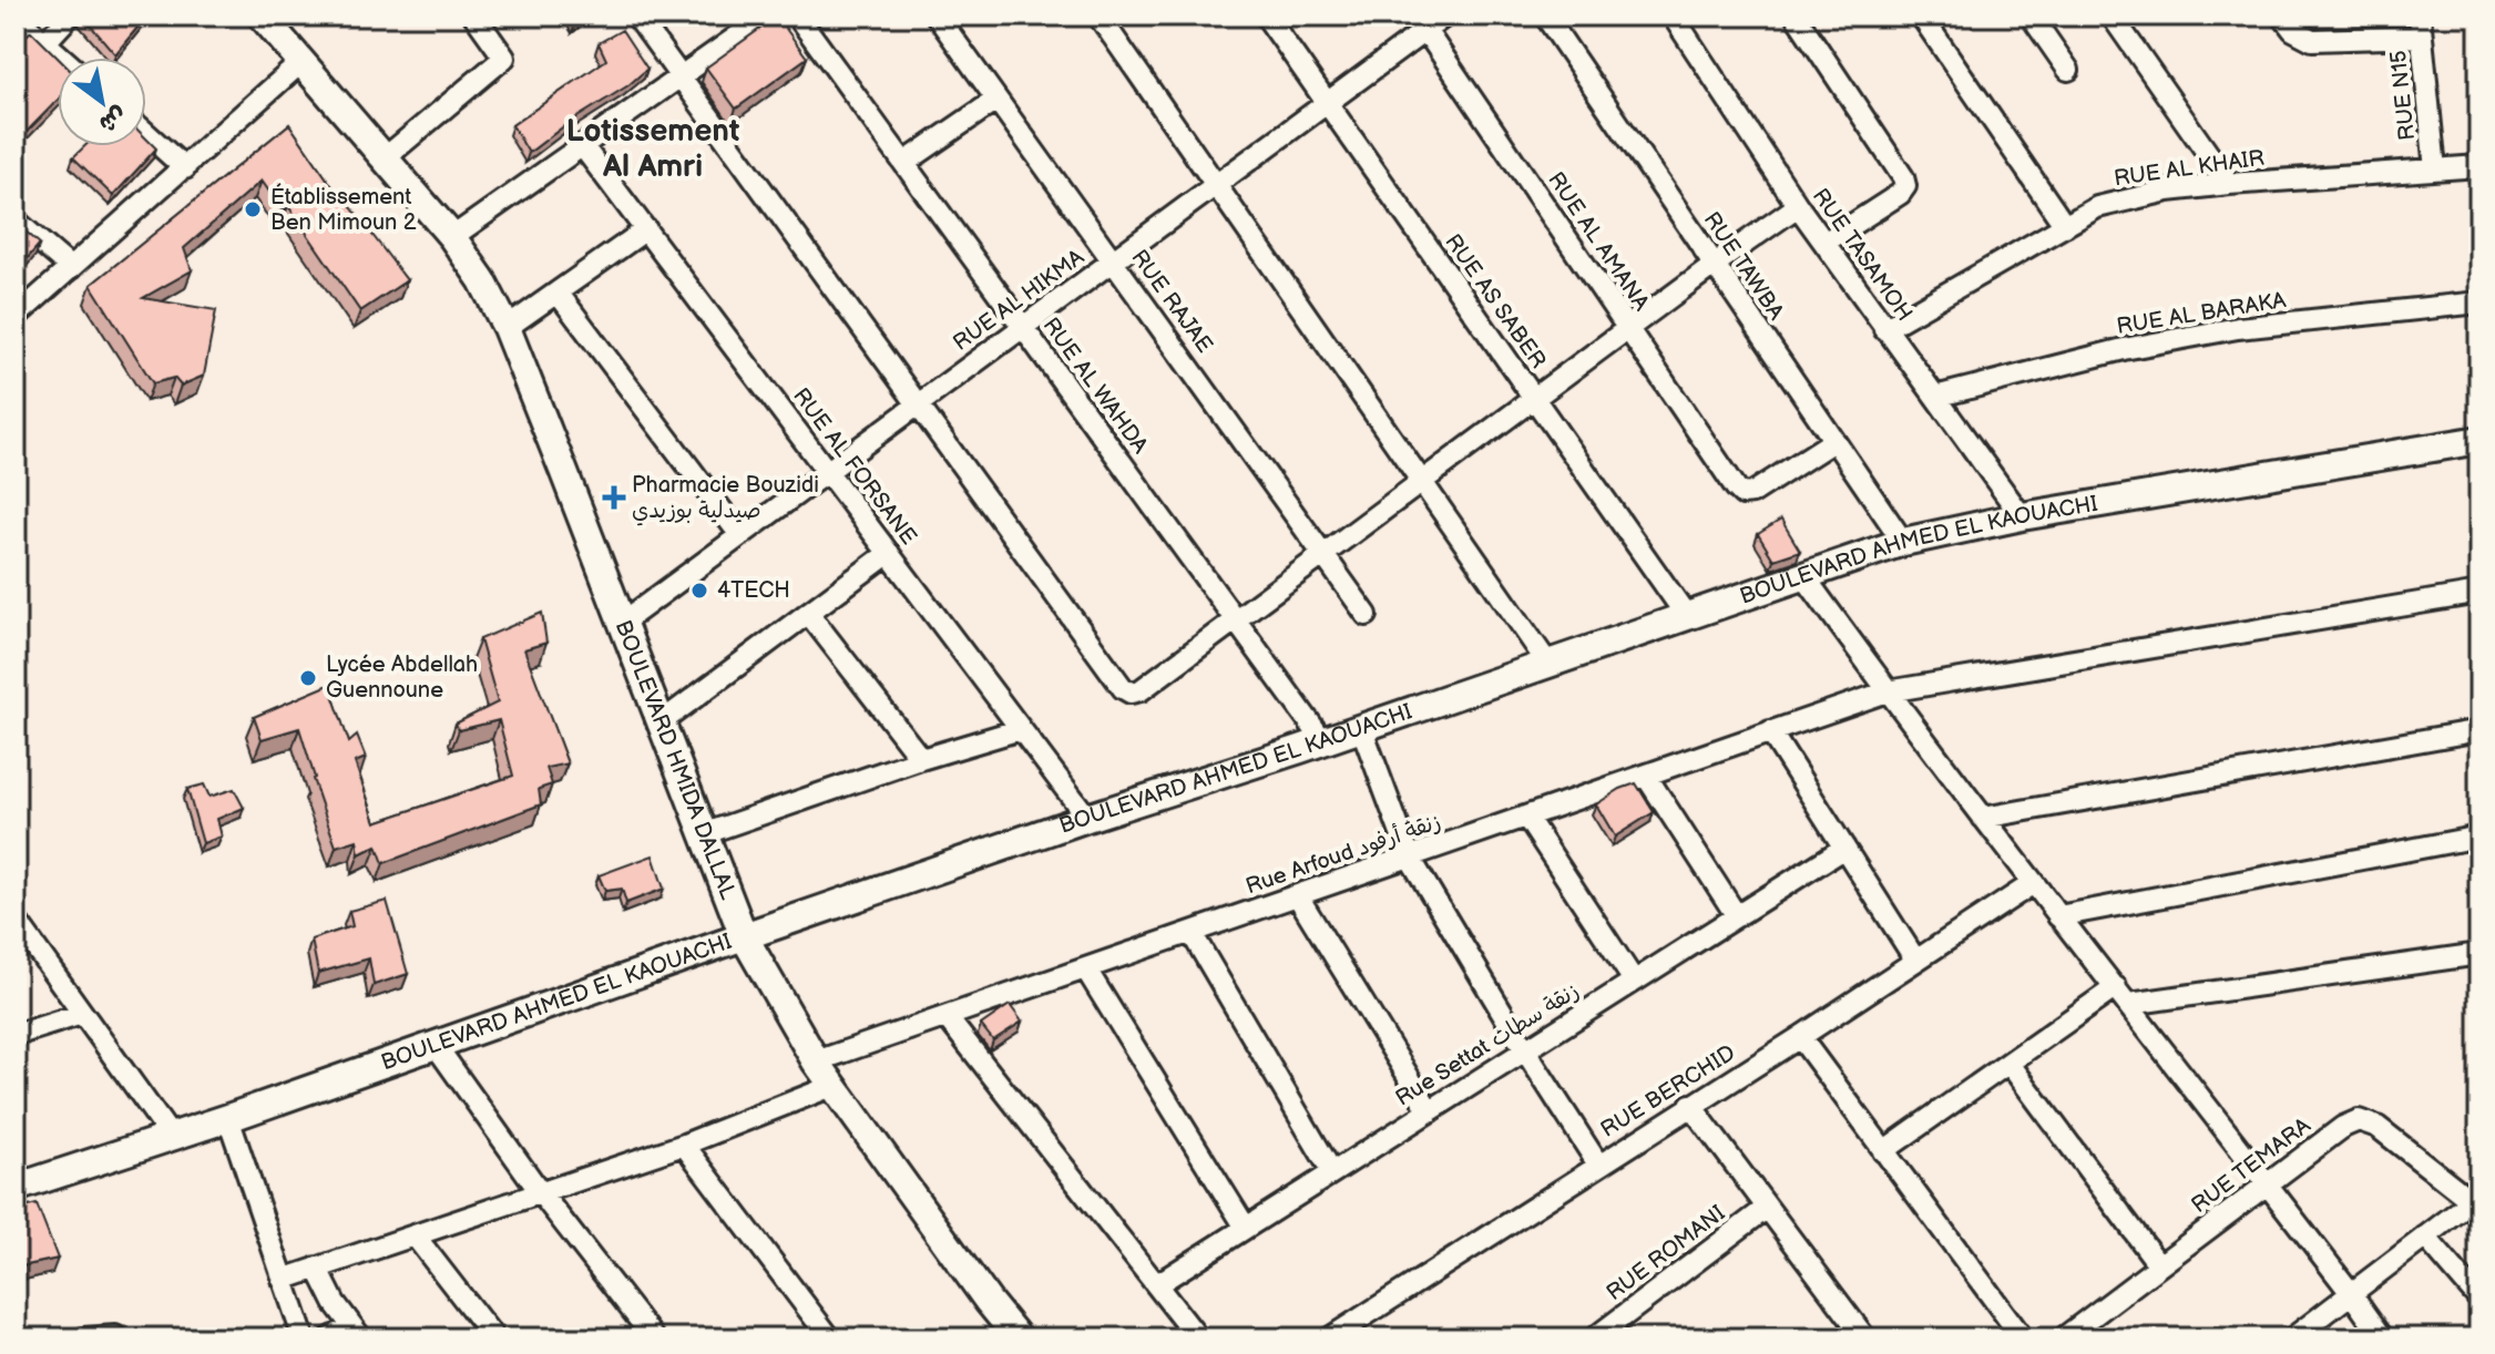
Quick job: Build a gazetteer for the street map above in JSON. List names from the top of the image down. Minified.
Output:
{"streets":{"street":["RUE N15","RUE AL KHAIR","RUE AL AMANA","RUE TASAMOH","RUE TAWBA","RUE AL HIKMA","RUE RAJAE","RUE AS SABER","RUE AL BARAKA","RUE AL WAHDA","RUE AL FORSANE","BOULEVARD AHMED EL KAOUACHI","BOULEVARD HMIDA DALLAL","Rue Arfoud زنقة أرفود","Rue Settat زنقة سطات","RUE BERCHID","RUE TEMARA","RUE ROMANI"]},"crossings":[["RUE N15","RUE AL KHAIR"],["RUE AL KHAIR","RUE TASAMOH"],["RUE AL AMANA","RUE TAWBA"],["RUE AL AMANA","RUE AL HIKMA"],["RUE TASAMOH","RUE AL BARAKA"],["RUE TASAMOH","BOULEVARD AHMED EL KAOUACHI"],["RUE TAWBA","BOULEVARD AHMED EL KAOUACHI"],["RUE AL HIKMA","RUE RAJAE"],["RUE AL HIKMA","RUE AS SABER"],["RUE AL HIKMA","RUE AL WAHDA"],["RUE AL HIKMA","RUE AL FORSANE"],["RUE AL HIKMA","BOULEVARD HMIDA DALLAL"],["RUE AS SABER","BOULEVARD AHMED EL KAOUACHI"],["RUE AL WAHDA","BOULEVARD AHMED EL KAOUACHI"],["RUE AL FORSANE","BOULEVARD AHMED EL KAOUACHI"],["BOULEVARD AHMED EL KAOUACHI","BOULEVARD HMIDA DALLAL"],["BOULEVARD HMIDA DALLAL","Rue Arfoud زنقة أرفود"]],"districts":["Lotissement Al Amri"],"places":{"other":["Établissement Ben Mimoun 2","4TECH","Lycée Abdellah Guennoune"],"health":["Pharmacie Bouzidi صيدلية بوزيدي"]},"north":"bottom right"}
